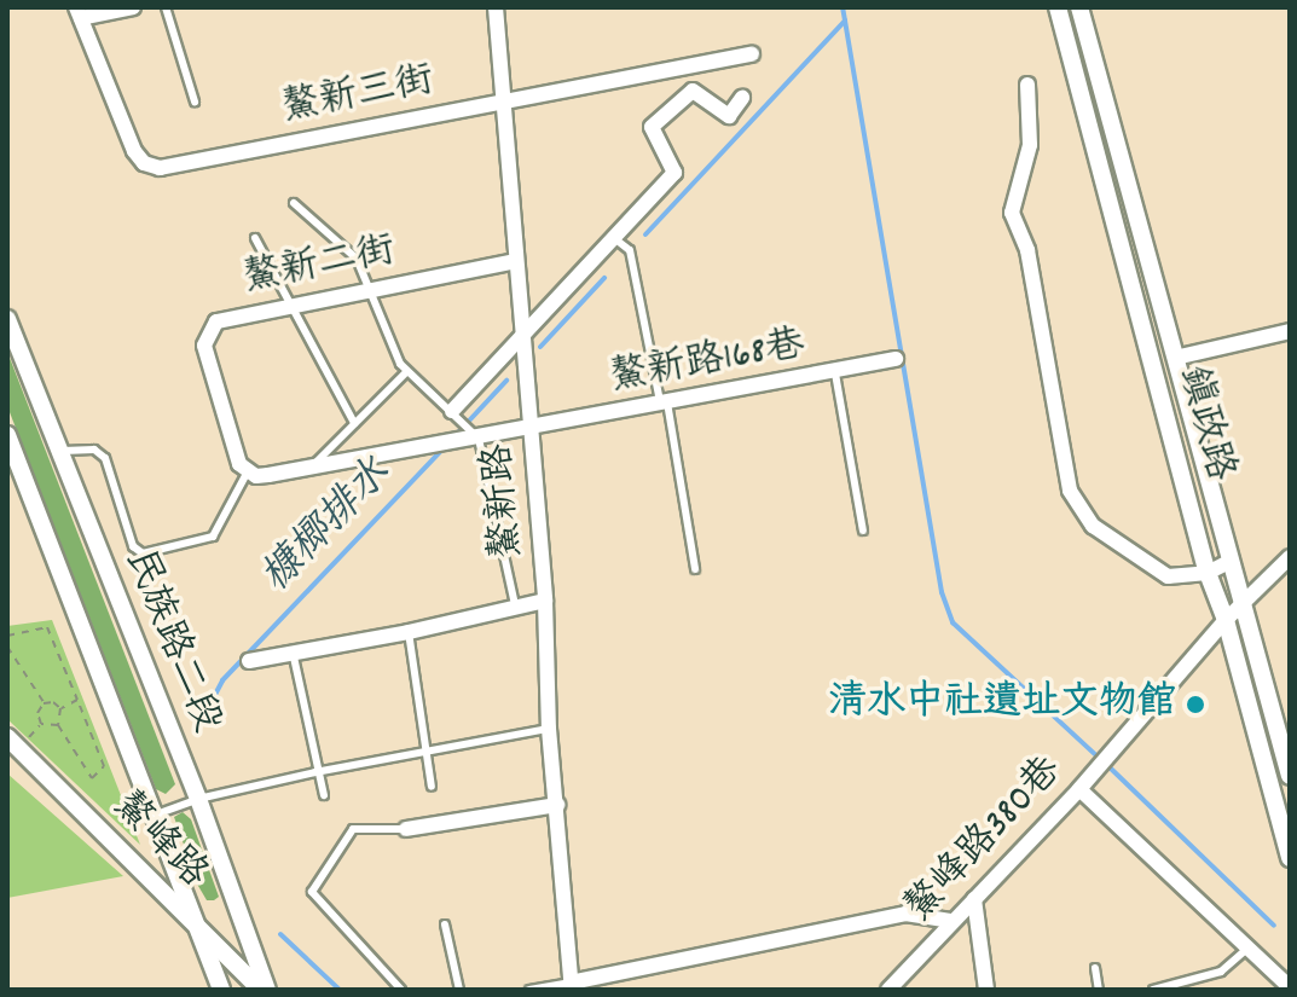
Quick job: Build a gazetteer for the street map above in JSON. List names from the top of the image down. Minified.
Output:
{"streets":{"street":["鰲新三街","鰲新二街","鰲新路168巷","鎮政路","鰲新路","民族路二段","鰲峰路","鰲峰路380巷"]},"crossings":[["鰲新三街","鰲新路"],["鰲新二街","鰲新路168巷"],["鰲新二街","鰲新路"],["鰲新路168巷","鰲新路"],["鎮政路","鰲峰路380巷"],["民族路二段","鰲峰路"]],"water":["槺榔排水"],"places":["清水中社遺址文物館"]}
